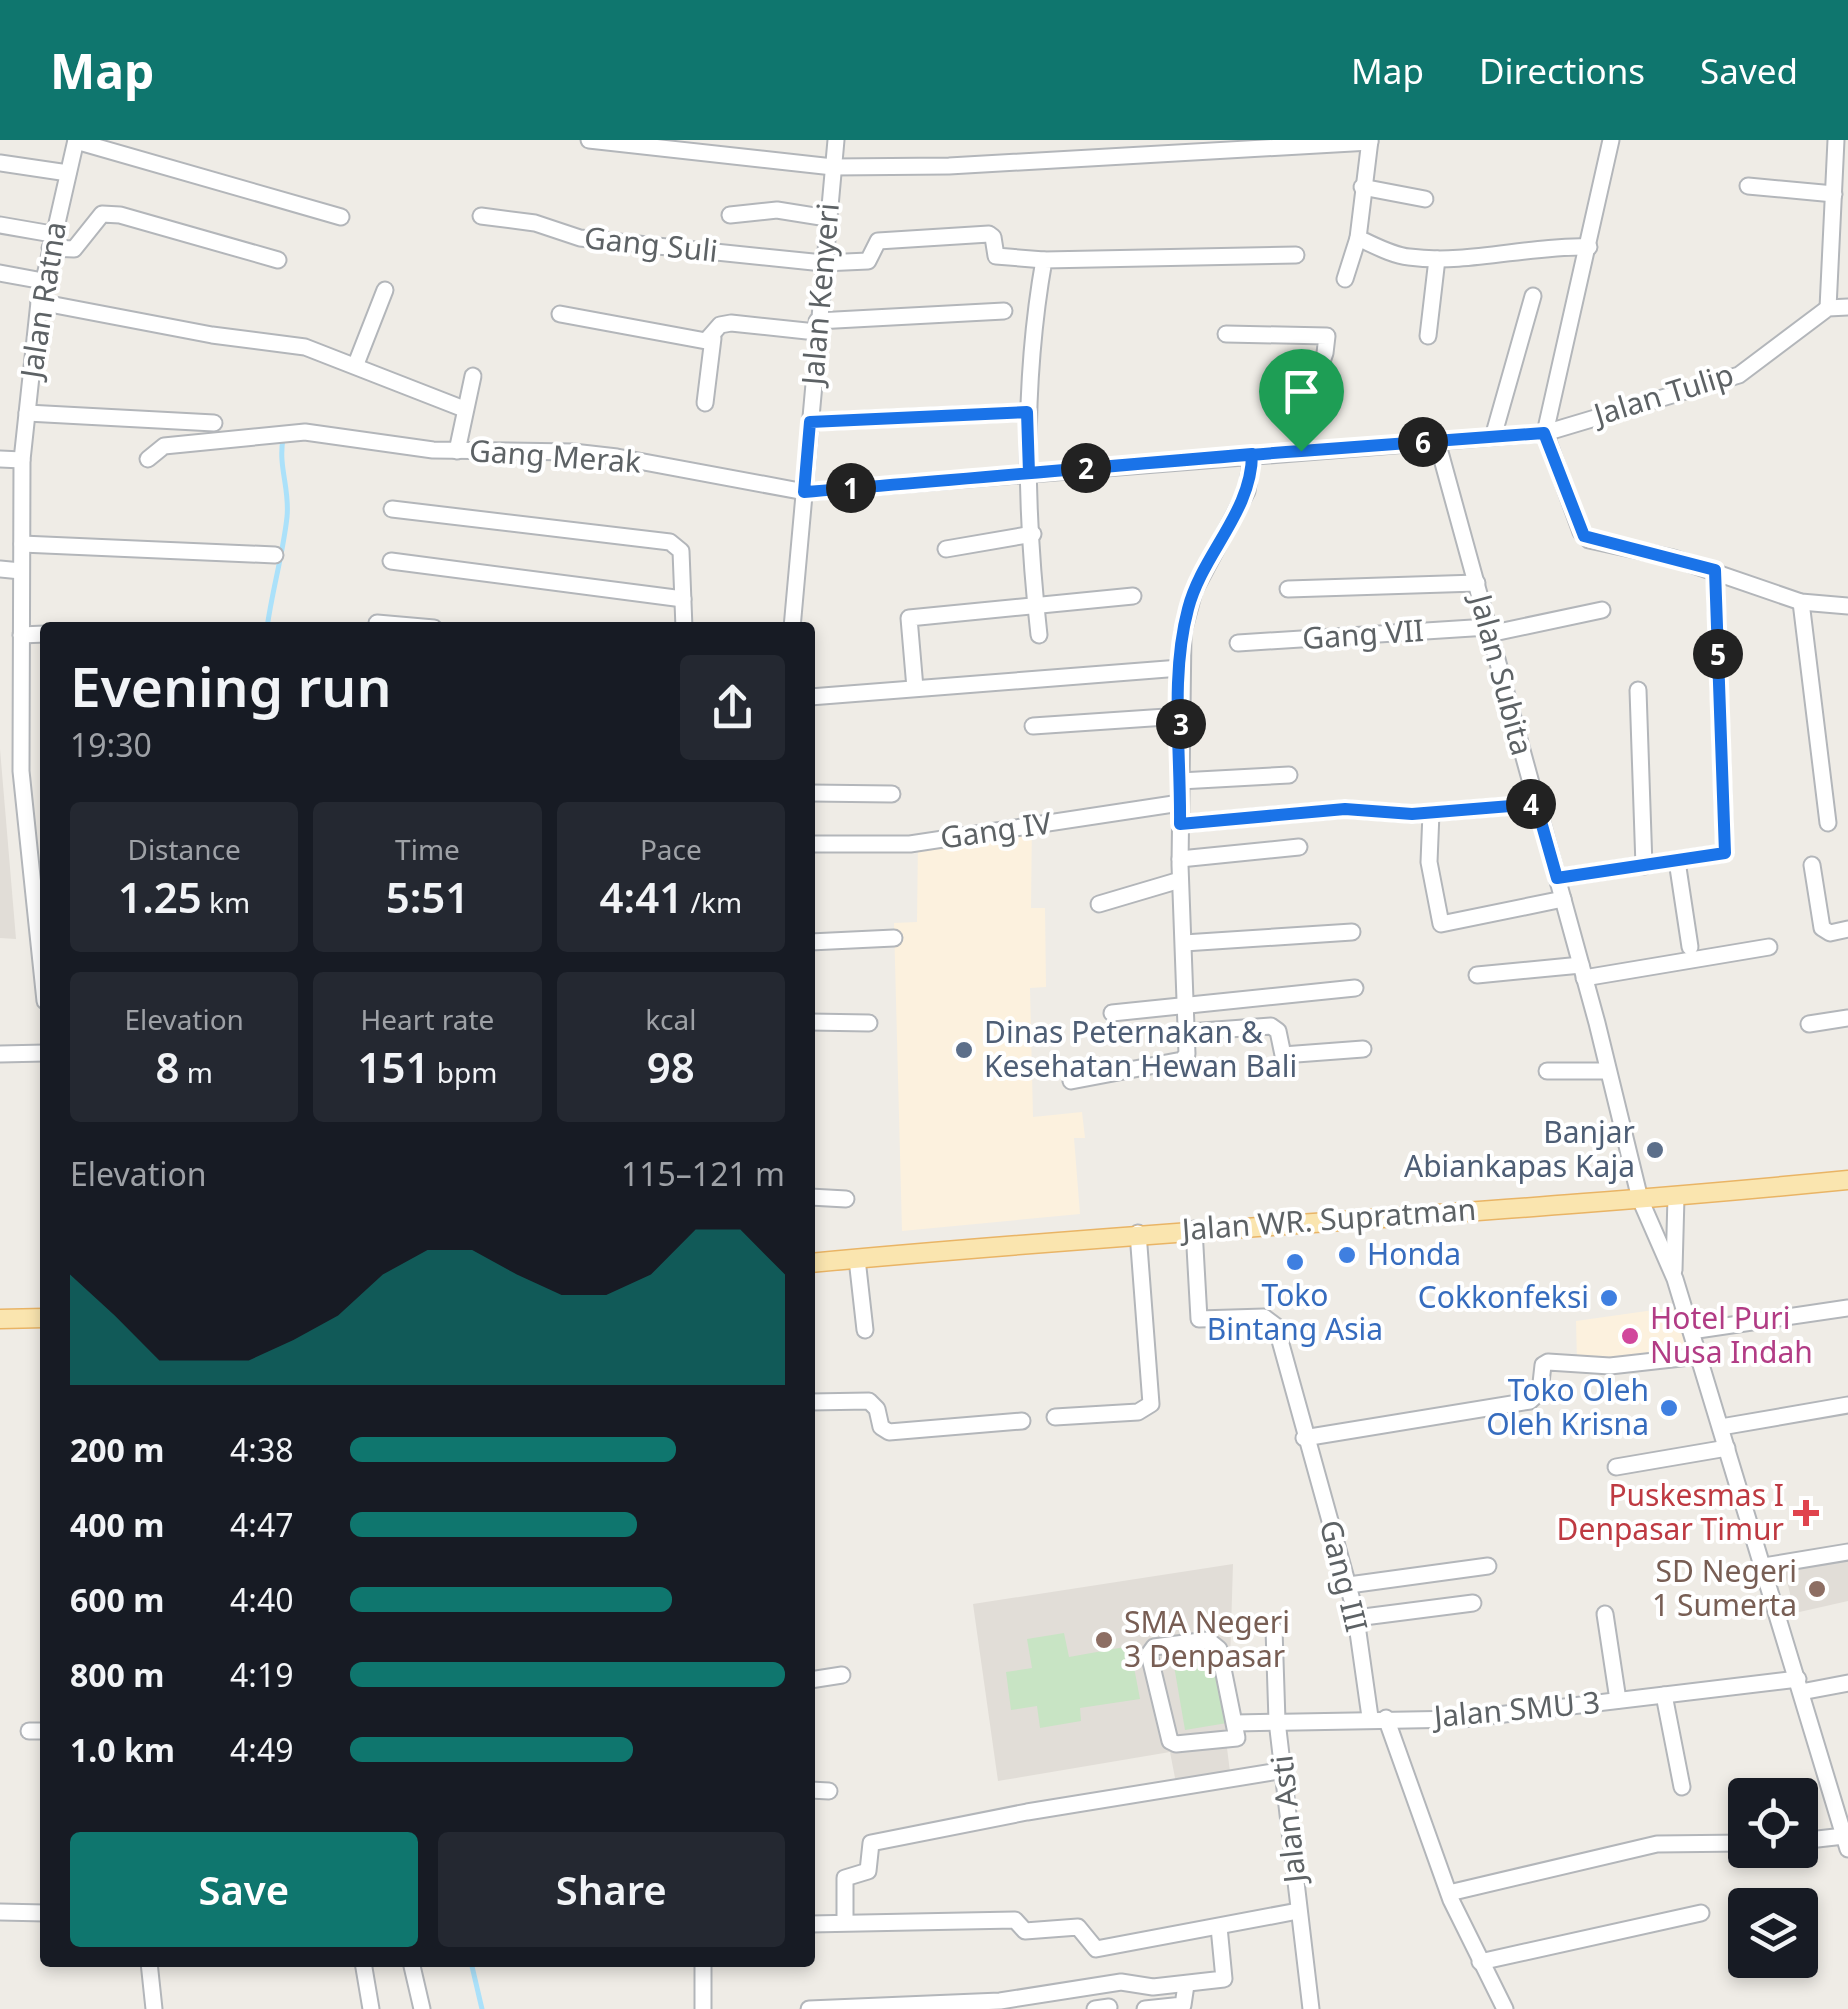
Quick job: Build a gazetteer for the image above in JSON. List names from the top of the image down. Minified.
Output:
{"streets":{"main road":["Jalan WR. Supratman"],"street":["Gang Suli","Jalan Kenyeri","Jalan Ratna","Jalan Tulip","Gang Merak","Gang VII","Jalan Subita","Gang IV","Gang III","Jalan SMU 3","Jalan Asti"]},"crossings":[["Gang Suli","Jalan Kenyeri"],["Jalan Kenyeri","Jalan Tulip"],["Jalan Kenyeri","Gang Merak"],["Jalan Tulip","Gang Merak"],["Jalan Tulip","Jalan Subita"],["Gang VII","Jalan Subita"],["Jalan Subita","Jalan WR. Supratman"],["Jalan WR. Supratman","Gang III"],["Gang III","Jalan SMU 3"],["Jalan SMU 3","Jalan Asti"]],"places":{"other":["Dinas Peternakan & Kesehatan Hewan Bali","Banjar Abiankapas Kaja","Honda","Toko Bintang Asia","Cokkonfeksi","Hotel Puri Nusa Indah","Toko Oleh Oleh Krisna","SD Negeri 1 Sumerta","SMA Negeri 3 Denpasar"],"health":["Puskesmas I Denpasar Timur"]},"page":{"header":"Map","nav":["Map","Directions","Saved"],"pins":["6","2","1","5","3","4"],"heading":["Evening run","19:30"],"stats":[["Distance","1.25 km"],["Time","5:51"],["Pace","4:41 /km"],["Elevation","8 m"],["Heart rate","151 bpm"],["kcal","98"]],"chart":["Elevation","115–121 m"],"list":[{"name":"200 m","note":"4:38"},{"name":"400 m","note":"4:47"},{"name":"600 m","note":"4:40"},{"name":"800 m","note":"4:19"},{"name":"1.0 km","note":"4:49"}],"buttons":["Save","Share"]}}
